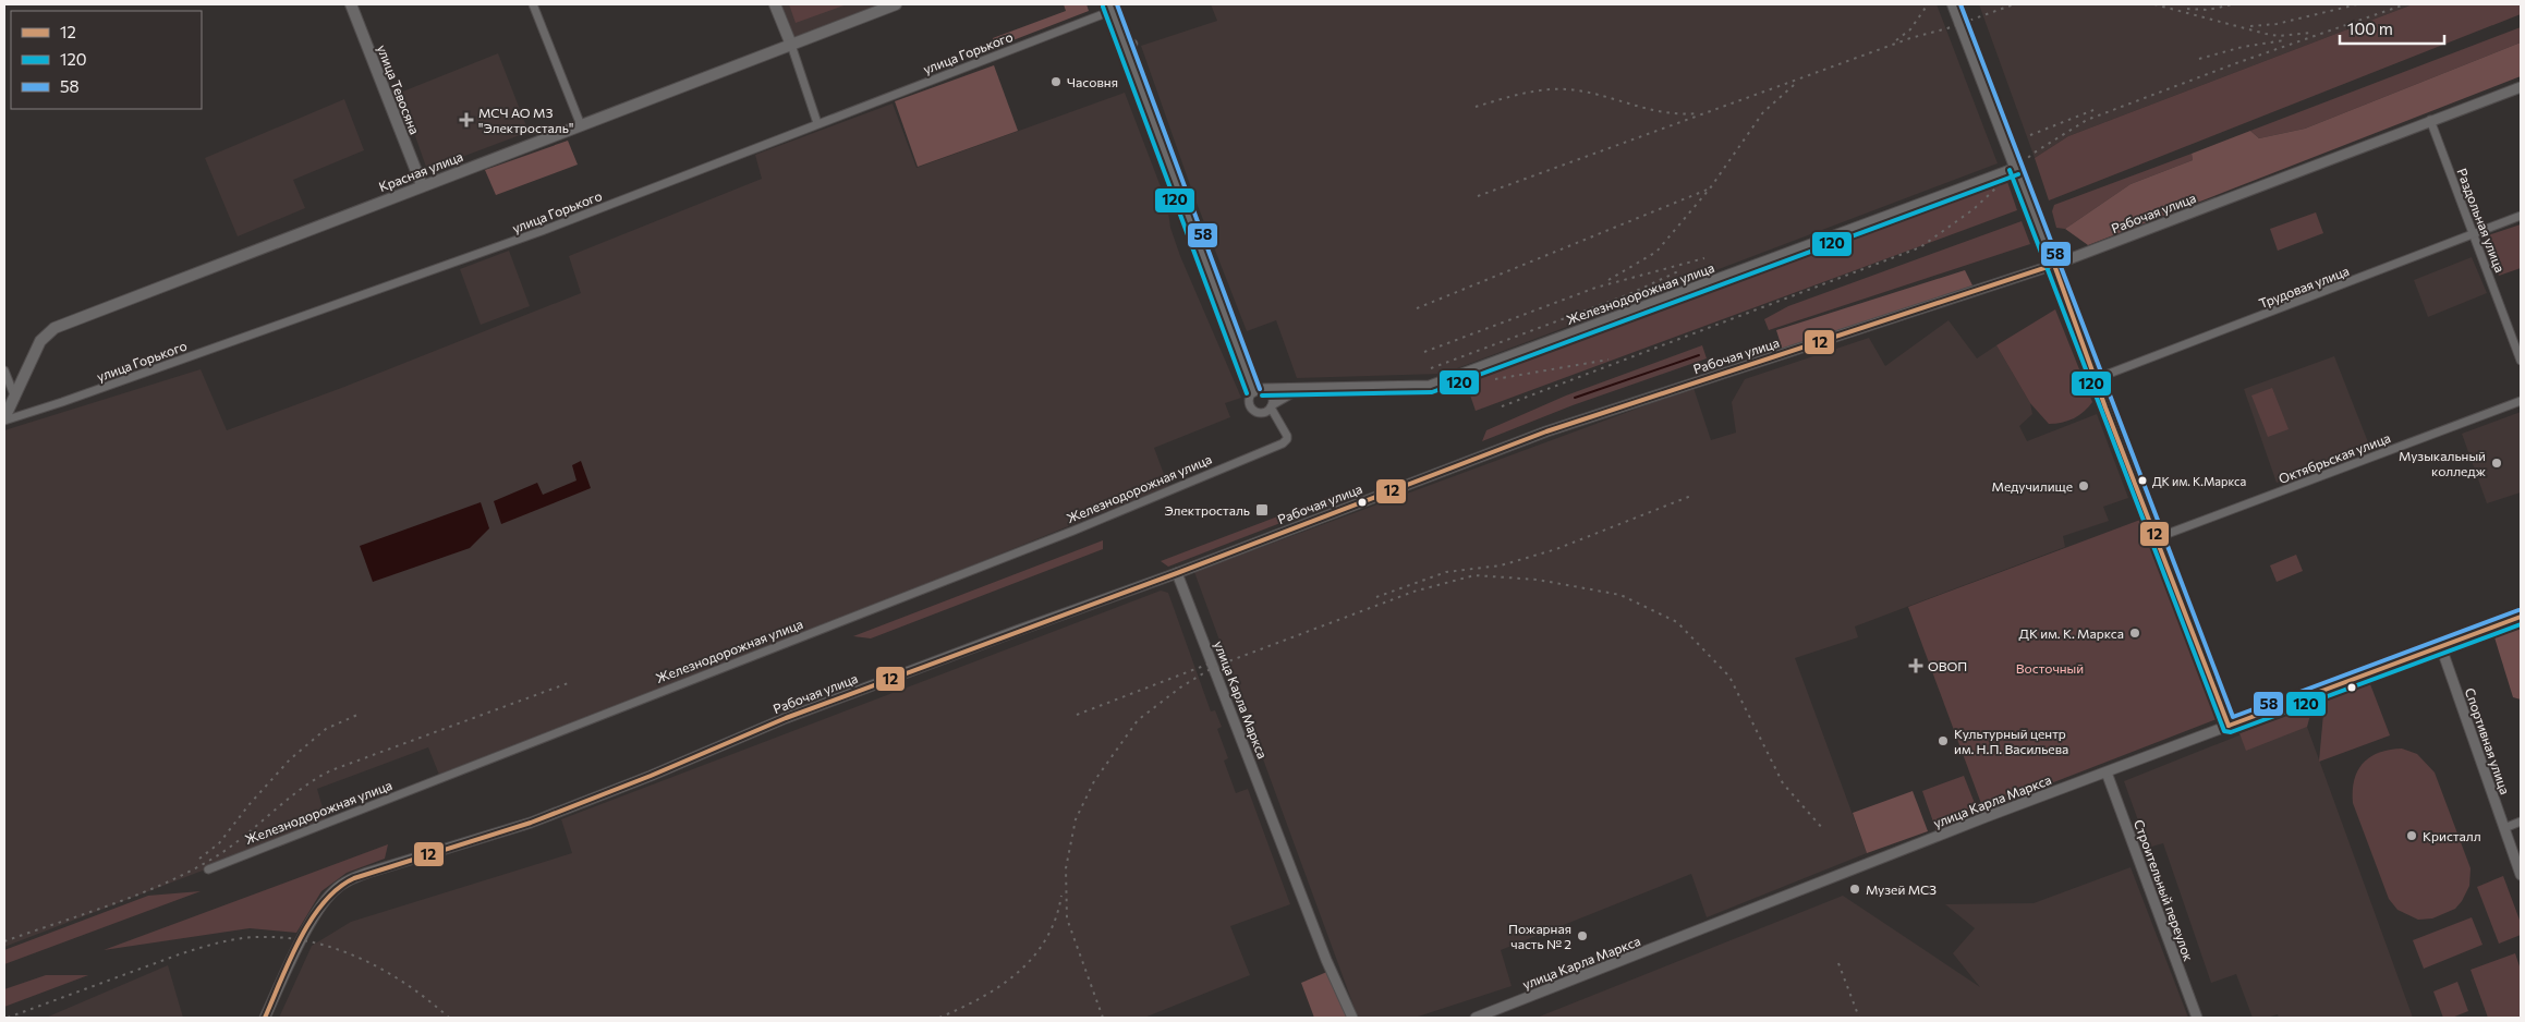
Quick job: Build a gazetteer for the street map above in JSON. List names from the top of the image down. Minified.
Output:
{"streets":{"main road":["улица Тевосяна","Красная улица","улица Карла Маркса"],"street":["улица Горького","Рабочая улица","Раздольная улица","Трудовая улица","Железнодорожная улица","Октябрьская улица","Спортивная улица","Строительный переулок"]},"crossings":[["улица Горького","Красная улица"],["улица Тевосяна","Красная улица"],["Рабочая улица","Раздольная улица"],["Рабочая улица","улица Карла Маркса"],["Раздольная улица","Трудовая улица"],["улица Карла Маркса","Спортивная улица"],["улица Карла Маркса","Строительный переулок"]],"parks":["Восточный"],"places":{"other":["Часовня","Музыкальный колледж","ДК им. К.Маркса","Медучилище","ДК им. К. Маркса","Культурный центр им. Н.П. Васильева","Кристалл","Музей МСЗ","Пожарная часть № 2"],"health":["МСЧ АО МЗ \"Электросталь\"","ОВОП"],"transit":["Электросталь"]},"lines":["transit line 58","transit line 120","transit line 12"],"legend":["12","120","58"],"scale_bar":"100 m"}
